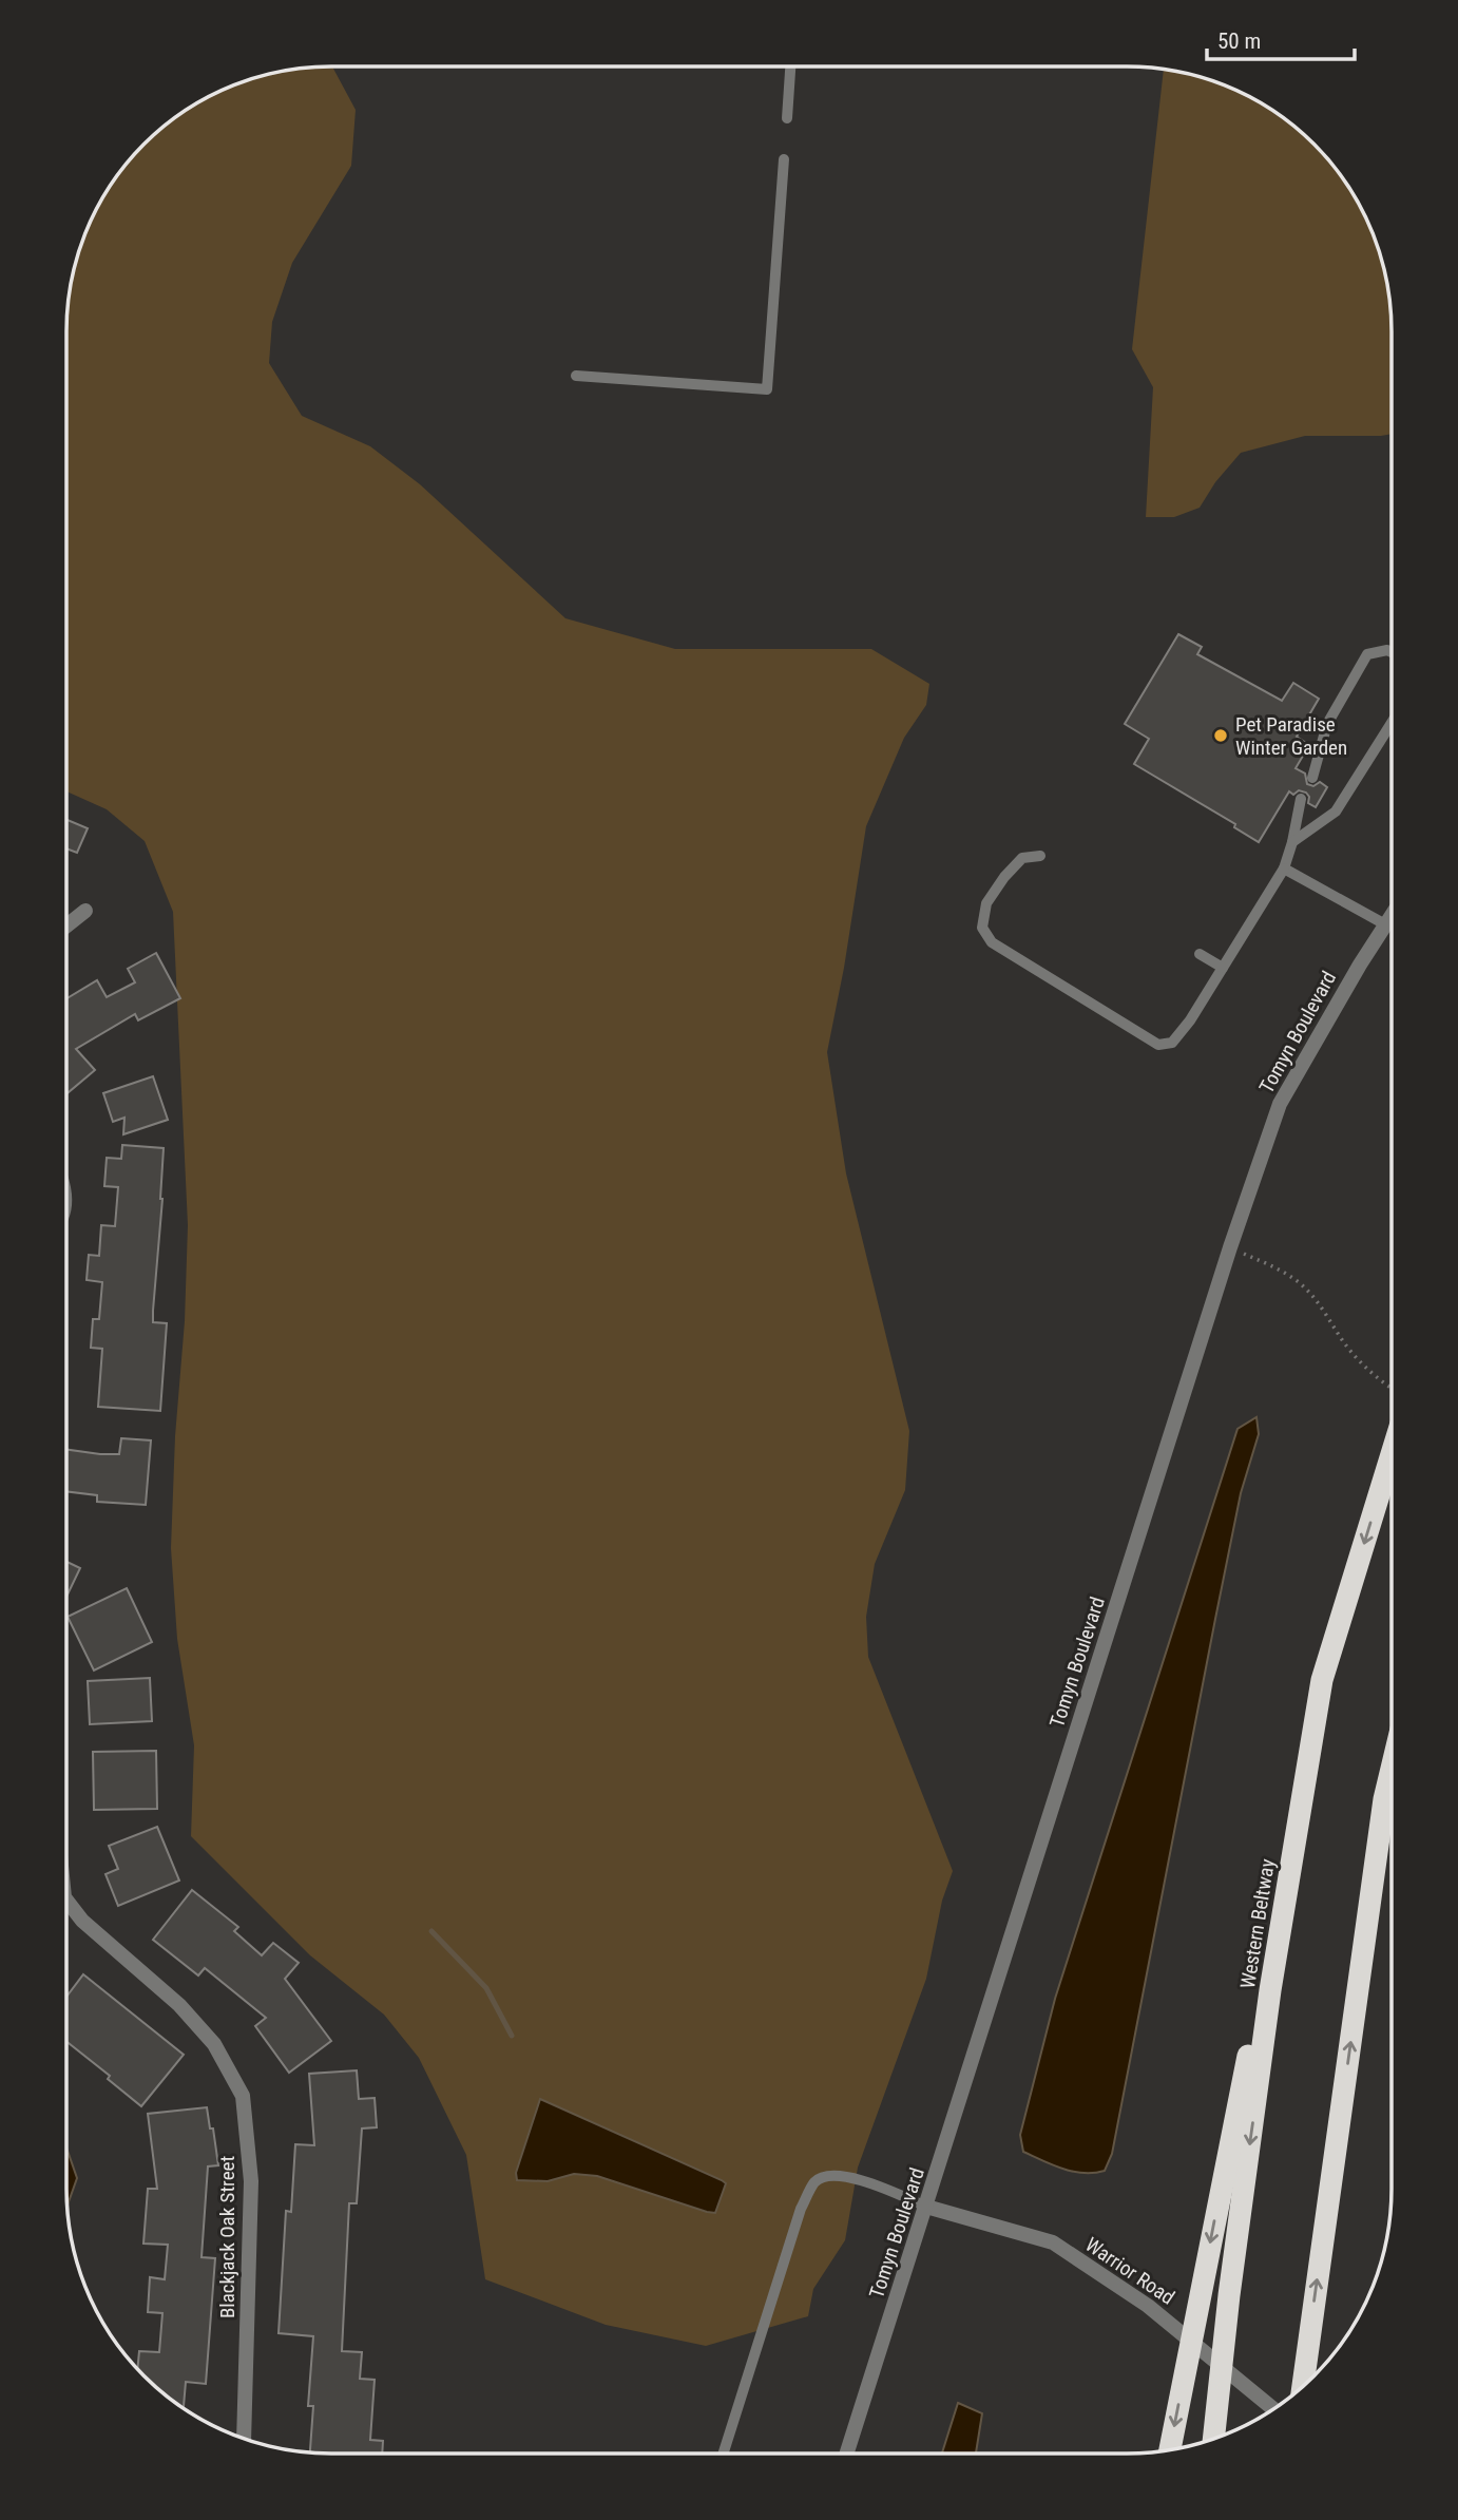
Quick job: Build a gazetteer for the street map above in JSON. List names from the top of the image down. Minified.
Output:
{"streets":{"highway":["Western Beltway"],"street":["Tomyn Boulevard","Blackjack Oak Street","Warrior Road"]},"crossings":[["Tomyn Boulevard","Warrior Road"]],"places":["Pet Paradise Winter Garden"],"scale_bar":"50 m"}
